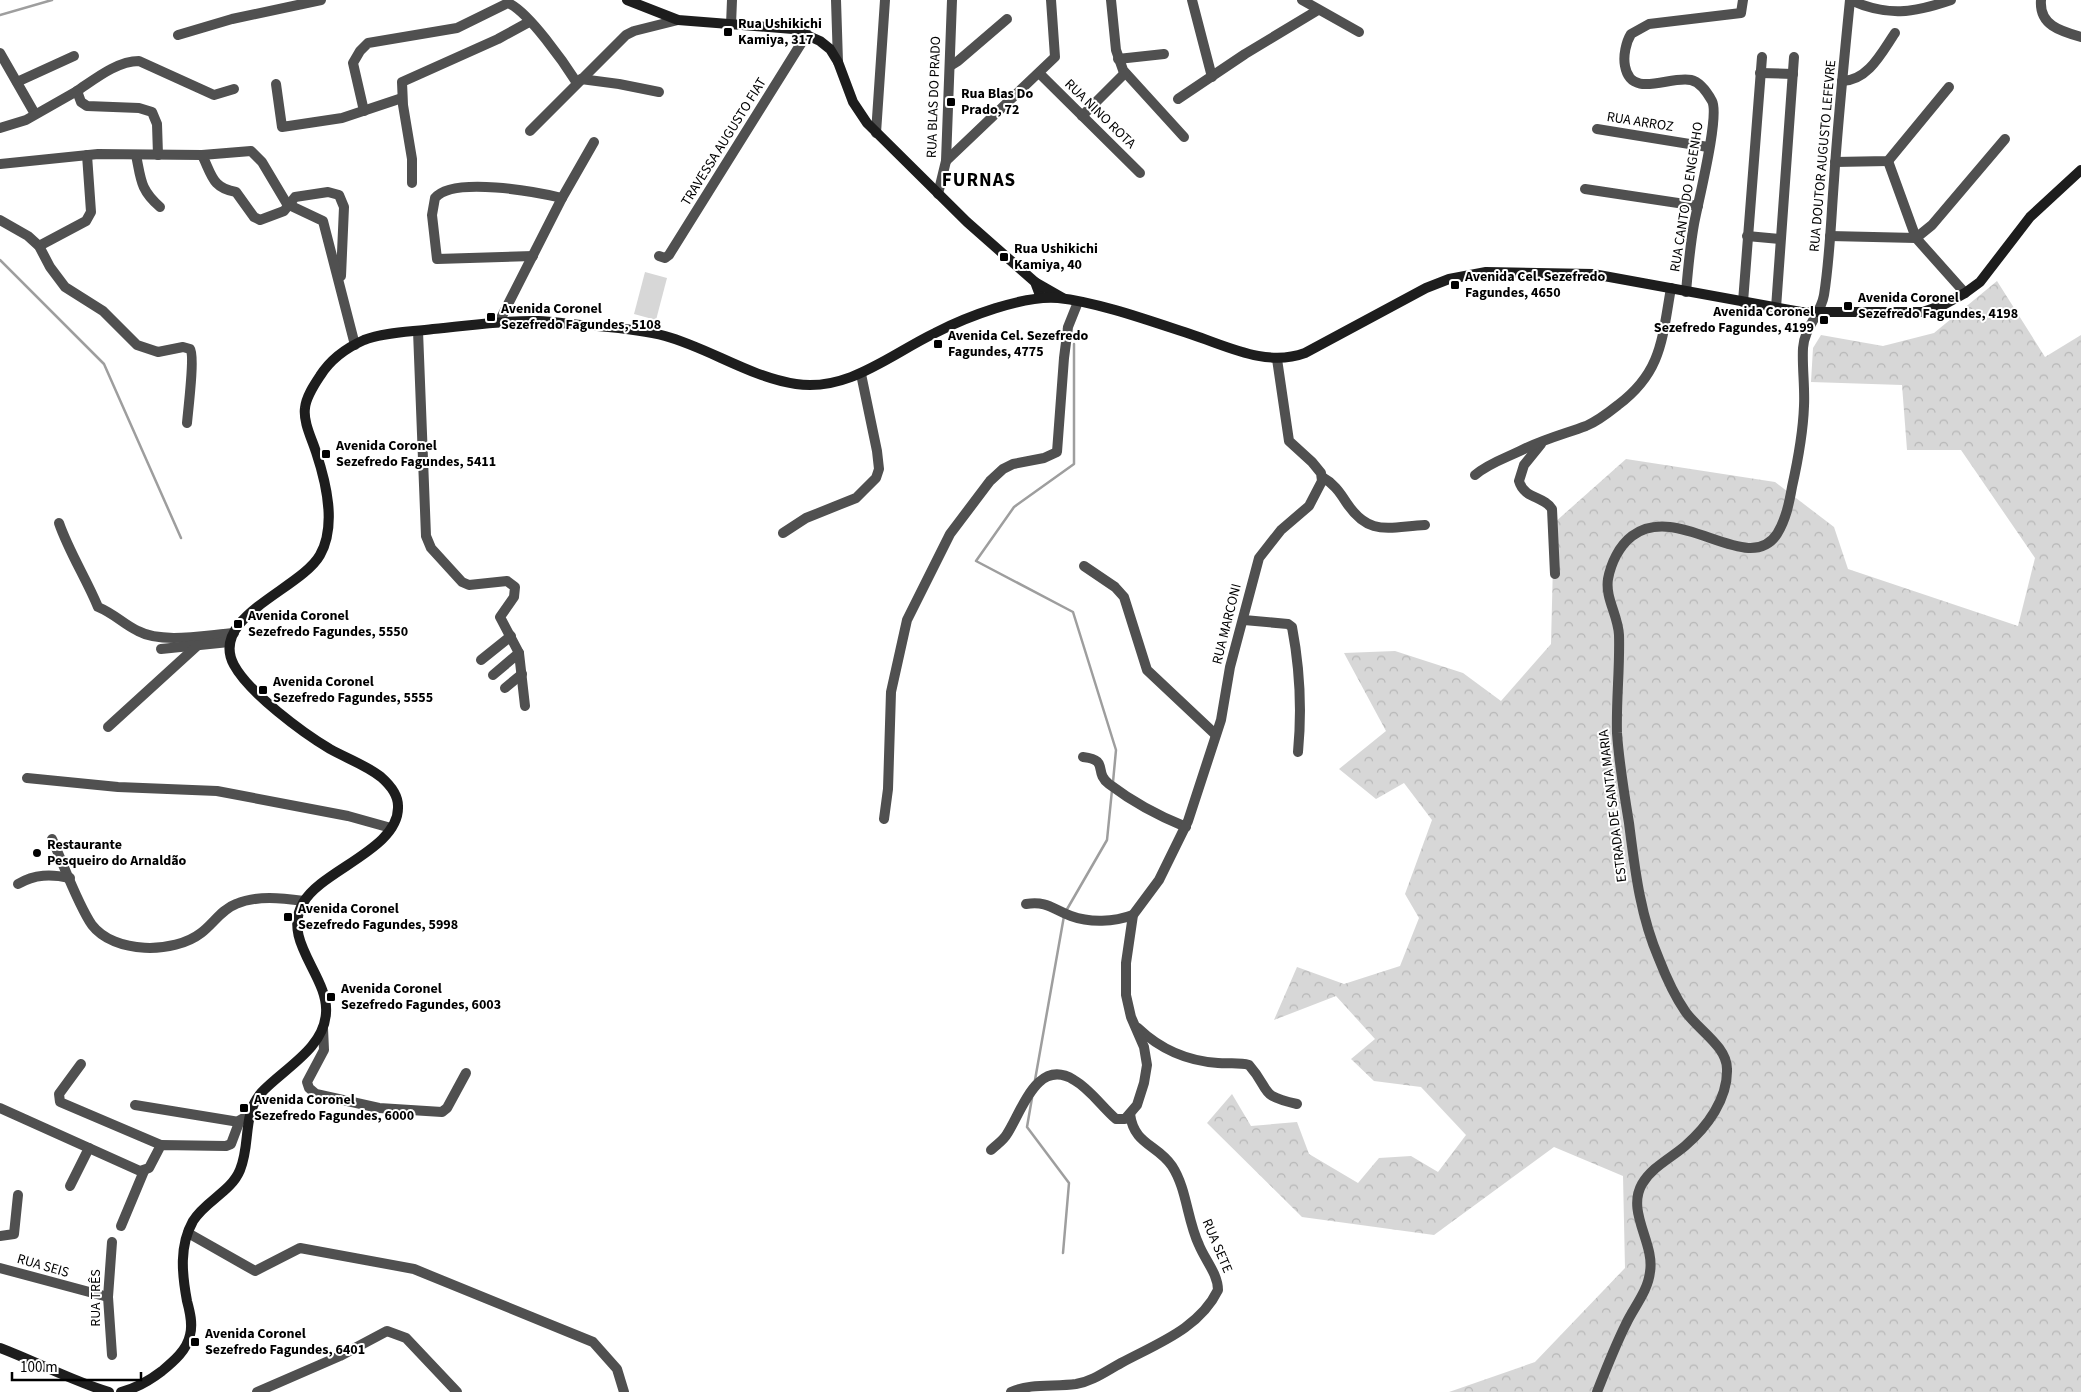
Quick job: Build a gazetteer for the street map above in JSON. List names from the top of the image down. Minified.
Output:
{"streets":{"street":["RUA BLAS DO PRADO","RUA NINO ROTA","RUA ARROZ","TRAVESSA AUGUSTO FIAT","RUA DOUTOR AUGUSTO LEFEVRE","RUA CANTO DO ENGENHO","RUA MARCONI","ESTRADA DE SANTA MARIA","RUA SETE","RUA SEIS","RUA TRÊS"]},"crossings":[["RUA ARROZ","RUA CANTO DO ENGENHO"],["RUA DOUTOR AUGUSTO LEFEVRE","ESTRADA DE SANTA MARIA"],["RUA SEIS","RUA TRÊS"]],"districts":["FURNAS"],"places":{"transit":["Rua Ushikichi Kamiya, 317","Rua Blas Do Prado, 72","Rua Ushikichi Kamiya, 40","Avenida Cel. Sezefredo Fagundes, 4650","Avenida Coronel Sezefredo Fagundes, 4198","Avenida Coronel Sezefredo Fagundes, 5108","Avenida Coronel Sezefredo Fagundes, 4199","Avenida Cel. Sezefredo Fagundes, 4775","Avenida Coronel Sezefredo Fagundes, 5411","Avenida Coronel Sezefredo Fagundes, 5550","Avenida Coronel Sezefredo Fagundes, 5555","Avenida Coronel Sezefredo Fagundes, 5998","Avenida Coronel Sezefredo Fagundes, 6003","Avenida Coronel Sezefredo Fagundes, 6000","Avenida Coronel Sezefredo Fagundes, 6401"],"other":["Restaurante Pesqueiro do Arnaldão"]},"scale_bar":"100 m"}
